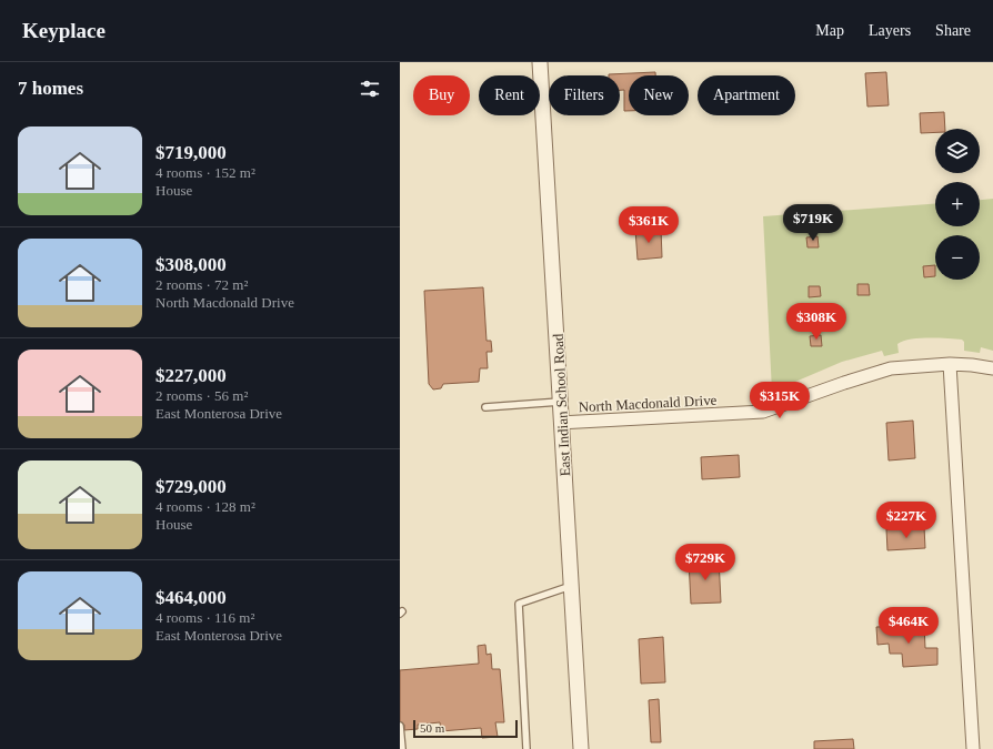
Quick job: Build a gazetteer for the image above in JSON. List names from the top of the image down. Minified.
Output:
{"streets":{"street":["North Macdonald Drive","East Indian School Road"]},"crossings":[["North Macdonald Drive","East Indian School Road"]],"scale_bar":"50 m","page":{"header":"Keyplace","nav":["Map","Layers","Share"],"heading":"7 homes","chip":["Buy","Rent","Filters","New","Apartment"],"list":[{"name":"$719,000","note":"4 rooms · 152 m² · House"},{"name":"$308,000","note":"2 rooms · 72 m² · North Macdonald Drive"},{"name":"$227,000","note":"2 rooms · 56 m² · East Monterosa Drive"},{"name":"$729,000","note":"4 rooms · 128 m² · House"},{"name":"$464,000","note":"4 rooms · 116 m² · East Monterosa Drive"}],"map_buttons":["+","−"],"price":["$719K","$361K","$308K","$315K","$227K","$729K","$464K"],"scale":"50 m"}}
